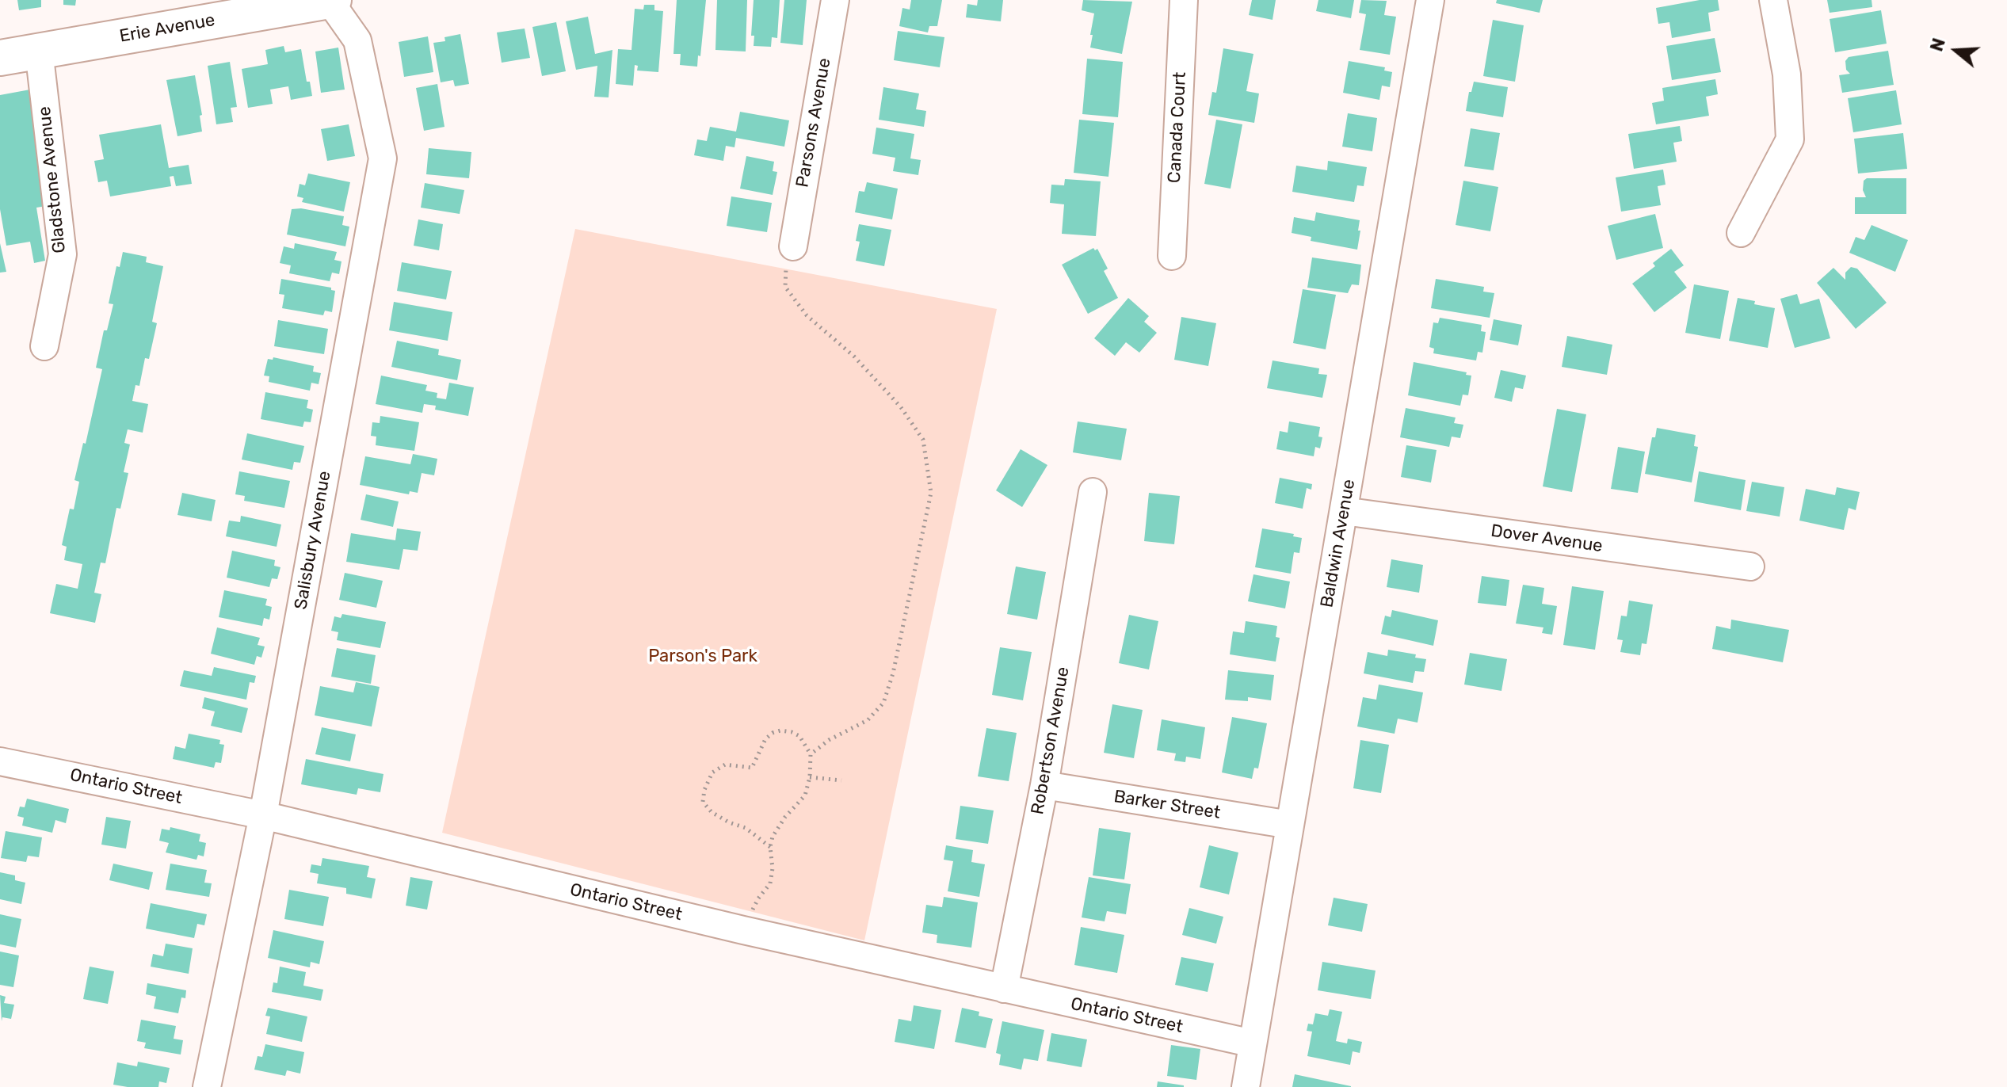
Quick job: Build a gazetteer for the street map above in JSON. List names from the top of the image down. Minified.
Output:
{"streets":{"main road":["Erie Avenue"],"street":["Parsons Avenue","Canada Court","Gladstone Avenue","Dover Avenue","Salisbury Avenue","Baldwin Avenue","Robertson Avenue","Ontario Street","Barker Street"]},"crossings":[["Erie Avenue","Gladstone Avenue"],["Erie Avenue","Salisbury Avenue"],["Dover Avenue","Baldwin Avenue"],["Salisbury Avenue","Ontario Street"],["Baldwin Avenue","Ontario Street"],["Baldwin Avenue","Barker Street"],["Robertson Avenue","Ontario Street"],["Robertson Avenue","Barker Street"]],"parks":["Parson's Park"],"north":"left"}
